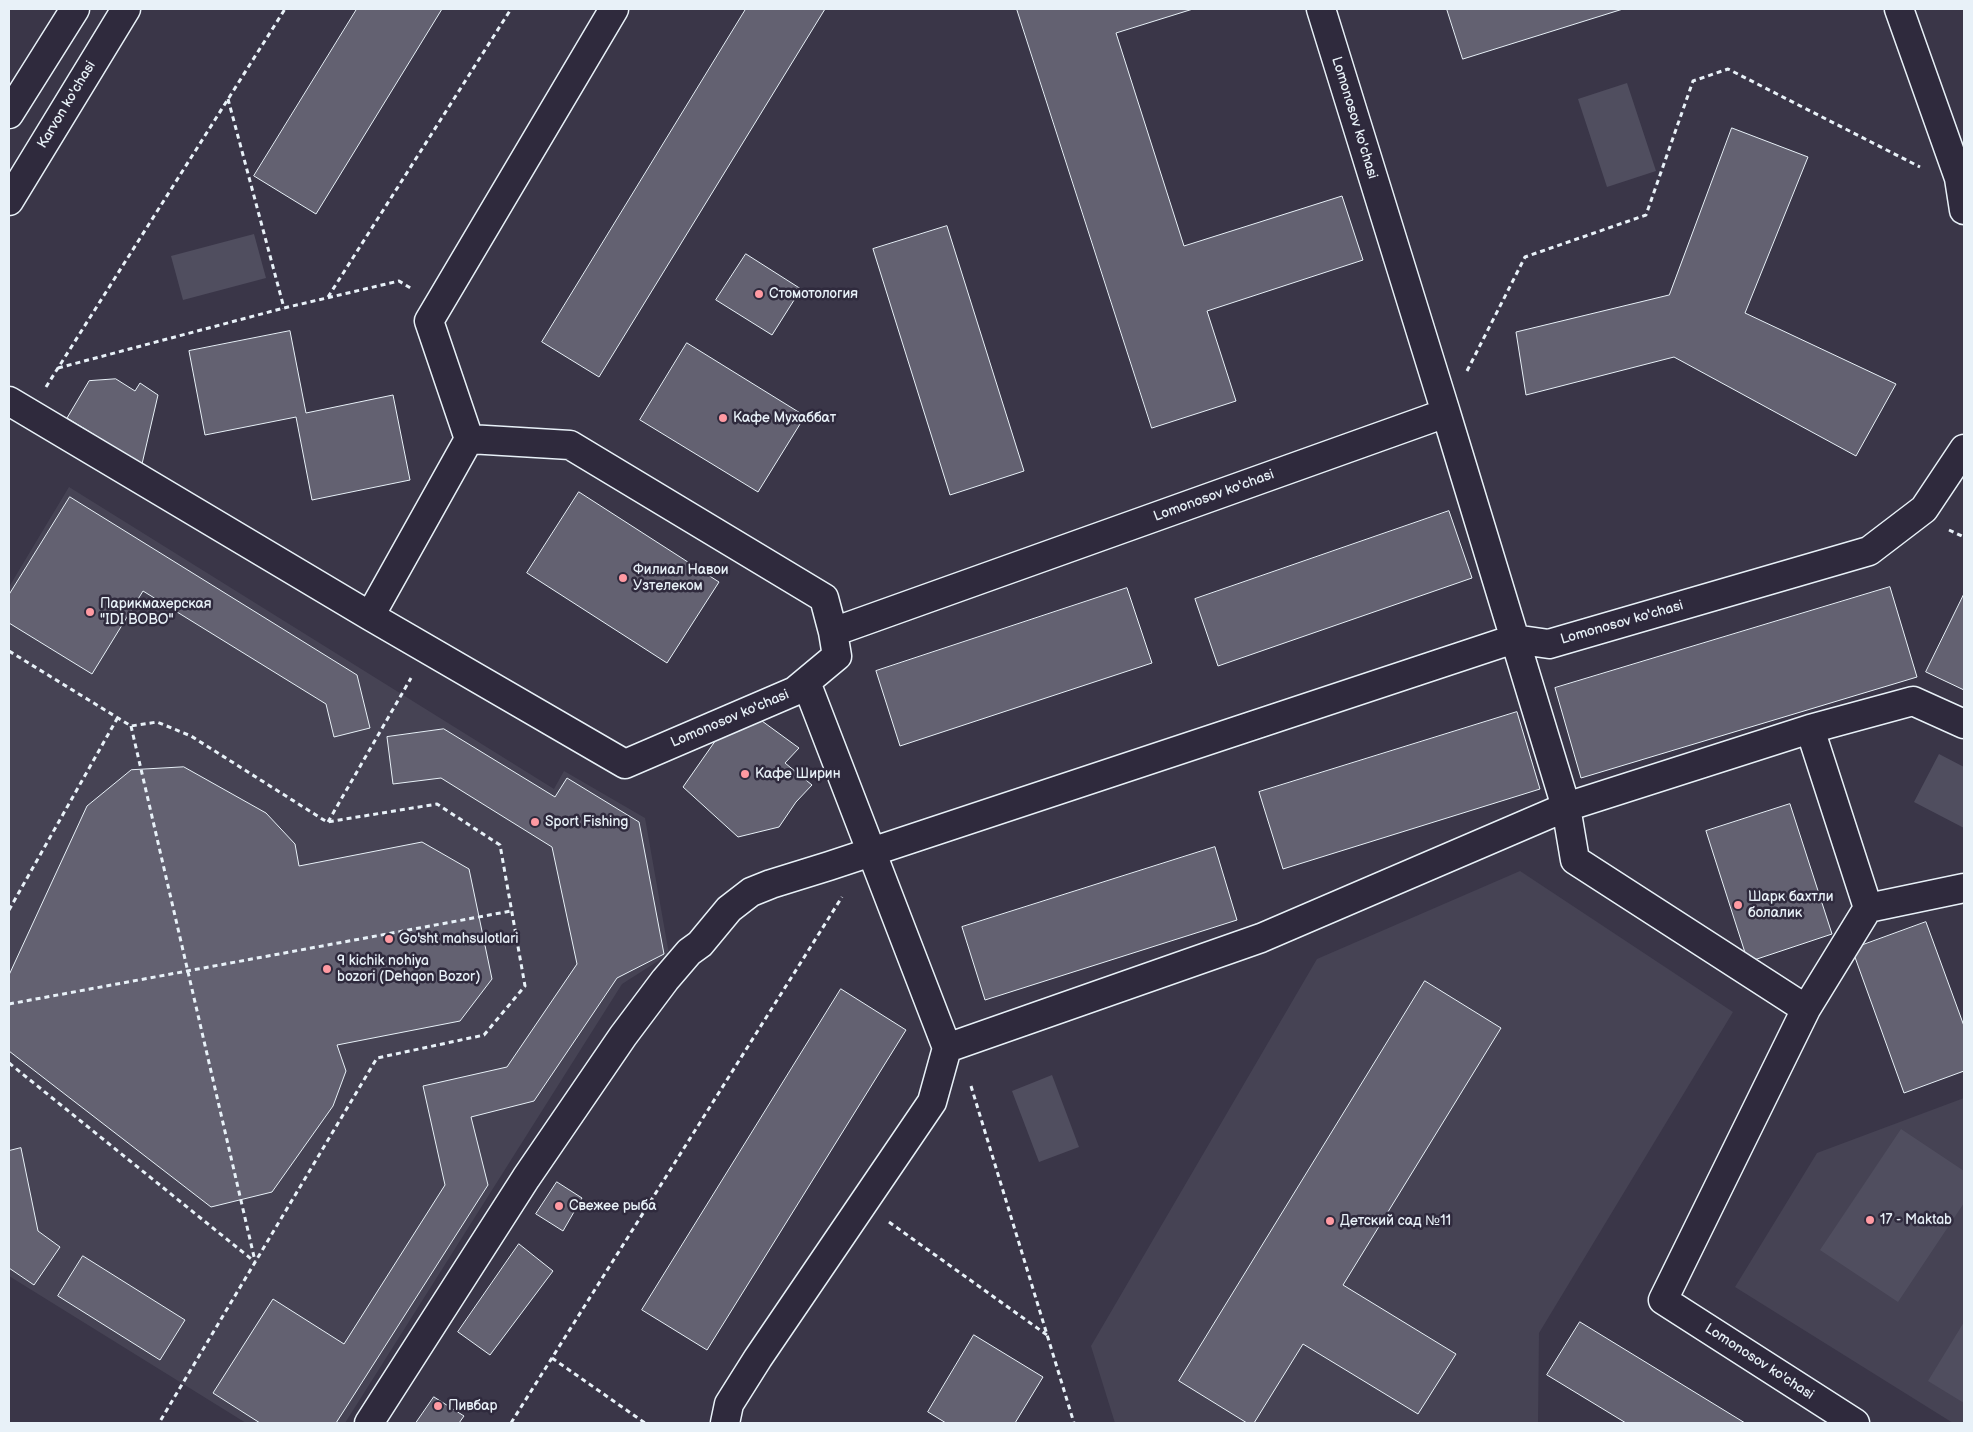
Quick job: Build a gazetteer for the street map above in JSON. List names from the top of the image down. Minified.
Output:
{"streets":{"street":["Karvon ko'chasi","Lomonosov ko'chasi"]},"places":["Стомотология","Кафе Мухаббат","Филиал Навои Узтелеком","Парикмахерская \"IDI BOBO\"","Кафе Ширин","Sport Fishing","Шарк бахтли болалик","Go'sht mahsulotlari","9 kichik nohiya bozori (Dehqon Bozor)","Свежее рыба","17 - Maktab","Детский сад №11","Пивбар"]}
